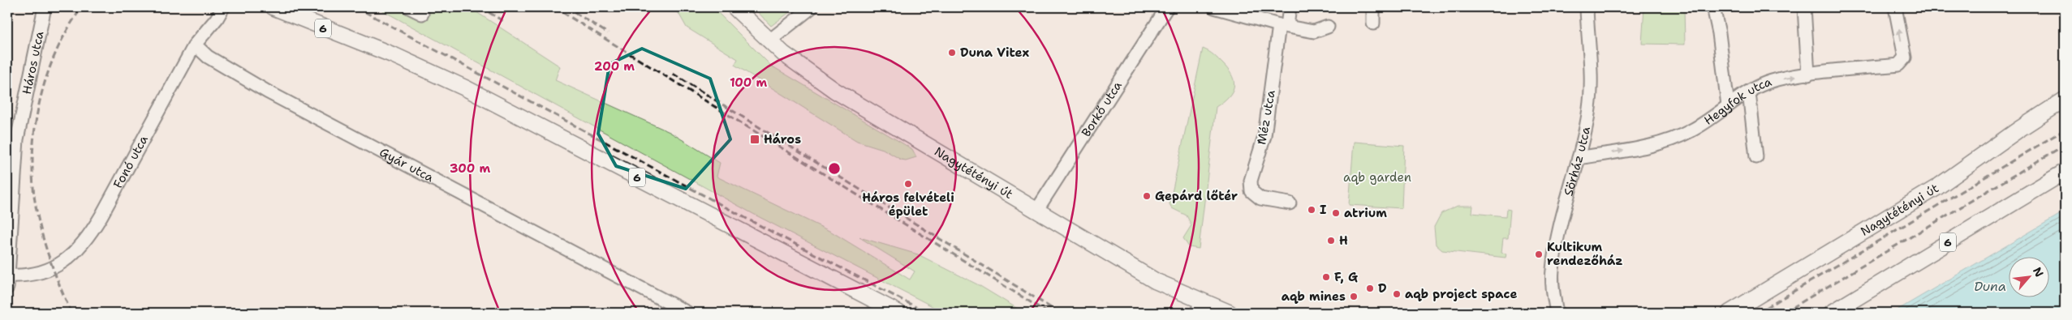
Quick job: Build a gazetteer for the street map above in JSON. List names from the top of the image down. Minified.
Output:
{"streets":{"main road":["6","Nagytétényi út"],"street":["Háros utca","Hegyfok utca","Borkő utca","Méz utca","Sörház utca","Fonó utca","Gyár utca"]},"crossings":[["Háros utca","Fonó utca"],["Hegyfok utca","Sörház utca"],["Borkő utca","Nagytétényi út"],["Fonó utca","Gyár utca"]],"one_way":["Hegyfok utca"],"water":["Duna"],"parks":["aqb garden"],"places":{"other":["Duna Vitex","Háros felvételi épület","Gepárd lőtér","I","atrium","H","Kultikum rendezőház","F, G","D","aqb project space","aqb mines"],"transit":["Háros"]},"north":"top right","rings":["200 m","100 m","300 m"]}
